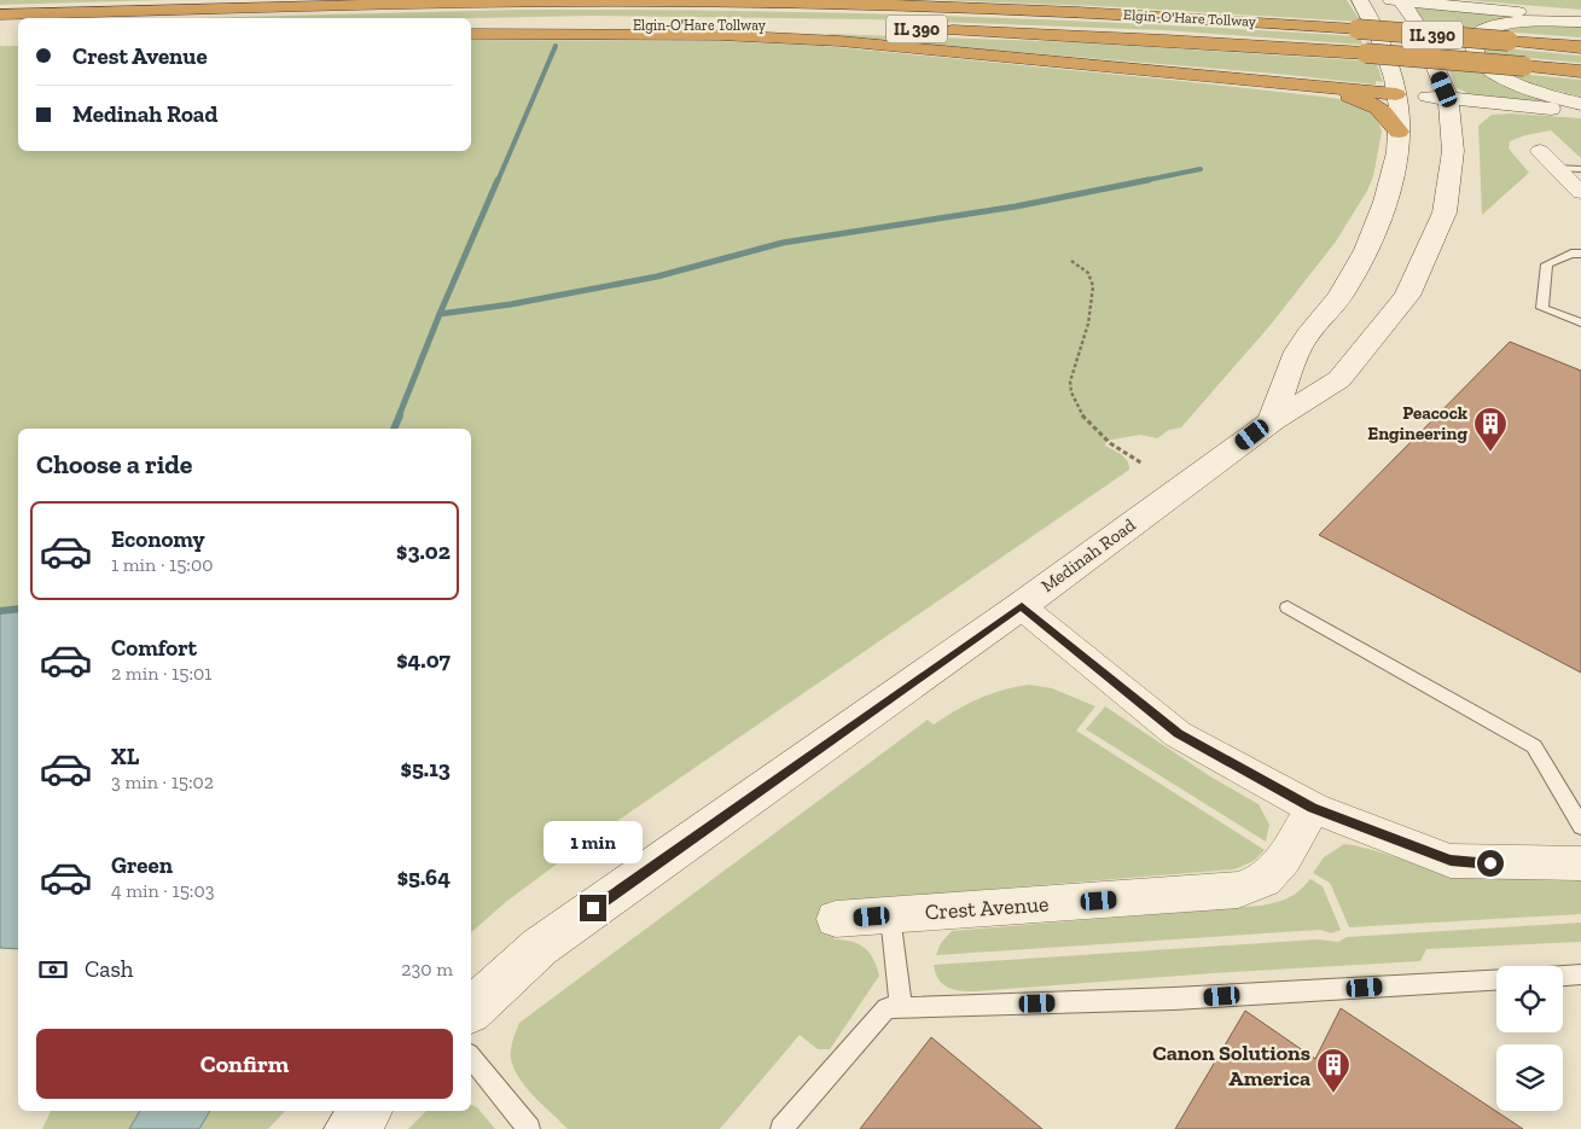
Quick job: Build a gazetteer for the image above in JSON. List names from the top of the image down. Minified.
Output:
{"streets":{"highway":["Elgin-O'Hare Tollway","IL 390"],"main road":["Medinah Road"],"street":["Crest Avenue"]},"places":{"building":["Peacock Engineering","Canon Solutions America"]},"page":{"banner":["Crest Avenue","Medinah Road"],"heading":"Choose a ride","list":[{"name":"Economy","note":"1 min · 15:00","value":"$3.02"},{"name":"Comfort","note":"2 min · 15:01","value":"$4.07"},{"name":"XL","note":"3 min · 15:02","value":"$5.13"},{"name":"Green","note":"4 min · 15:03","value":"$5.64"}],"bubble":"1 min","pay":["Cash","230 m"],"buttons":"Confirm"}}
